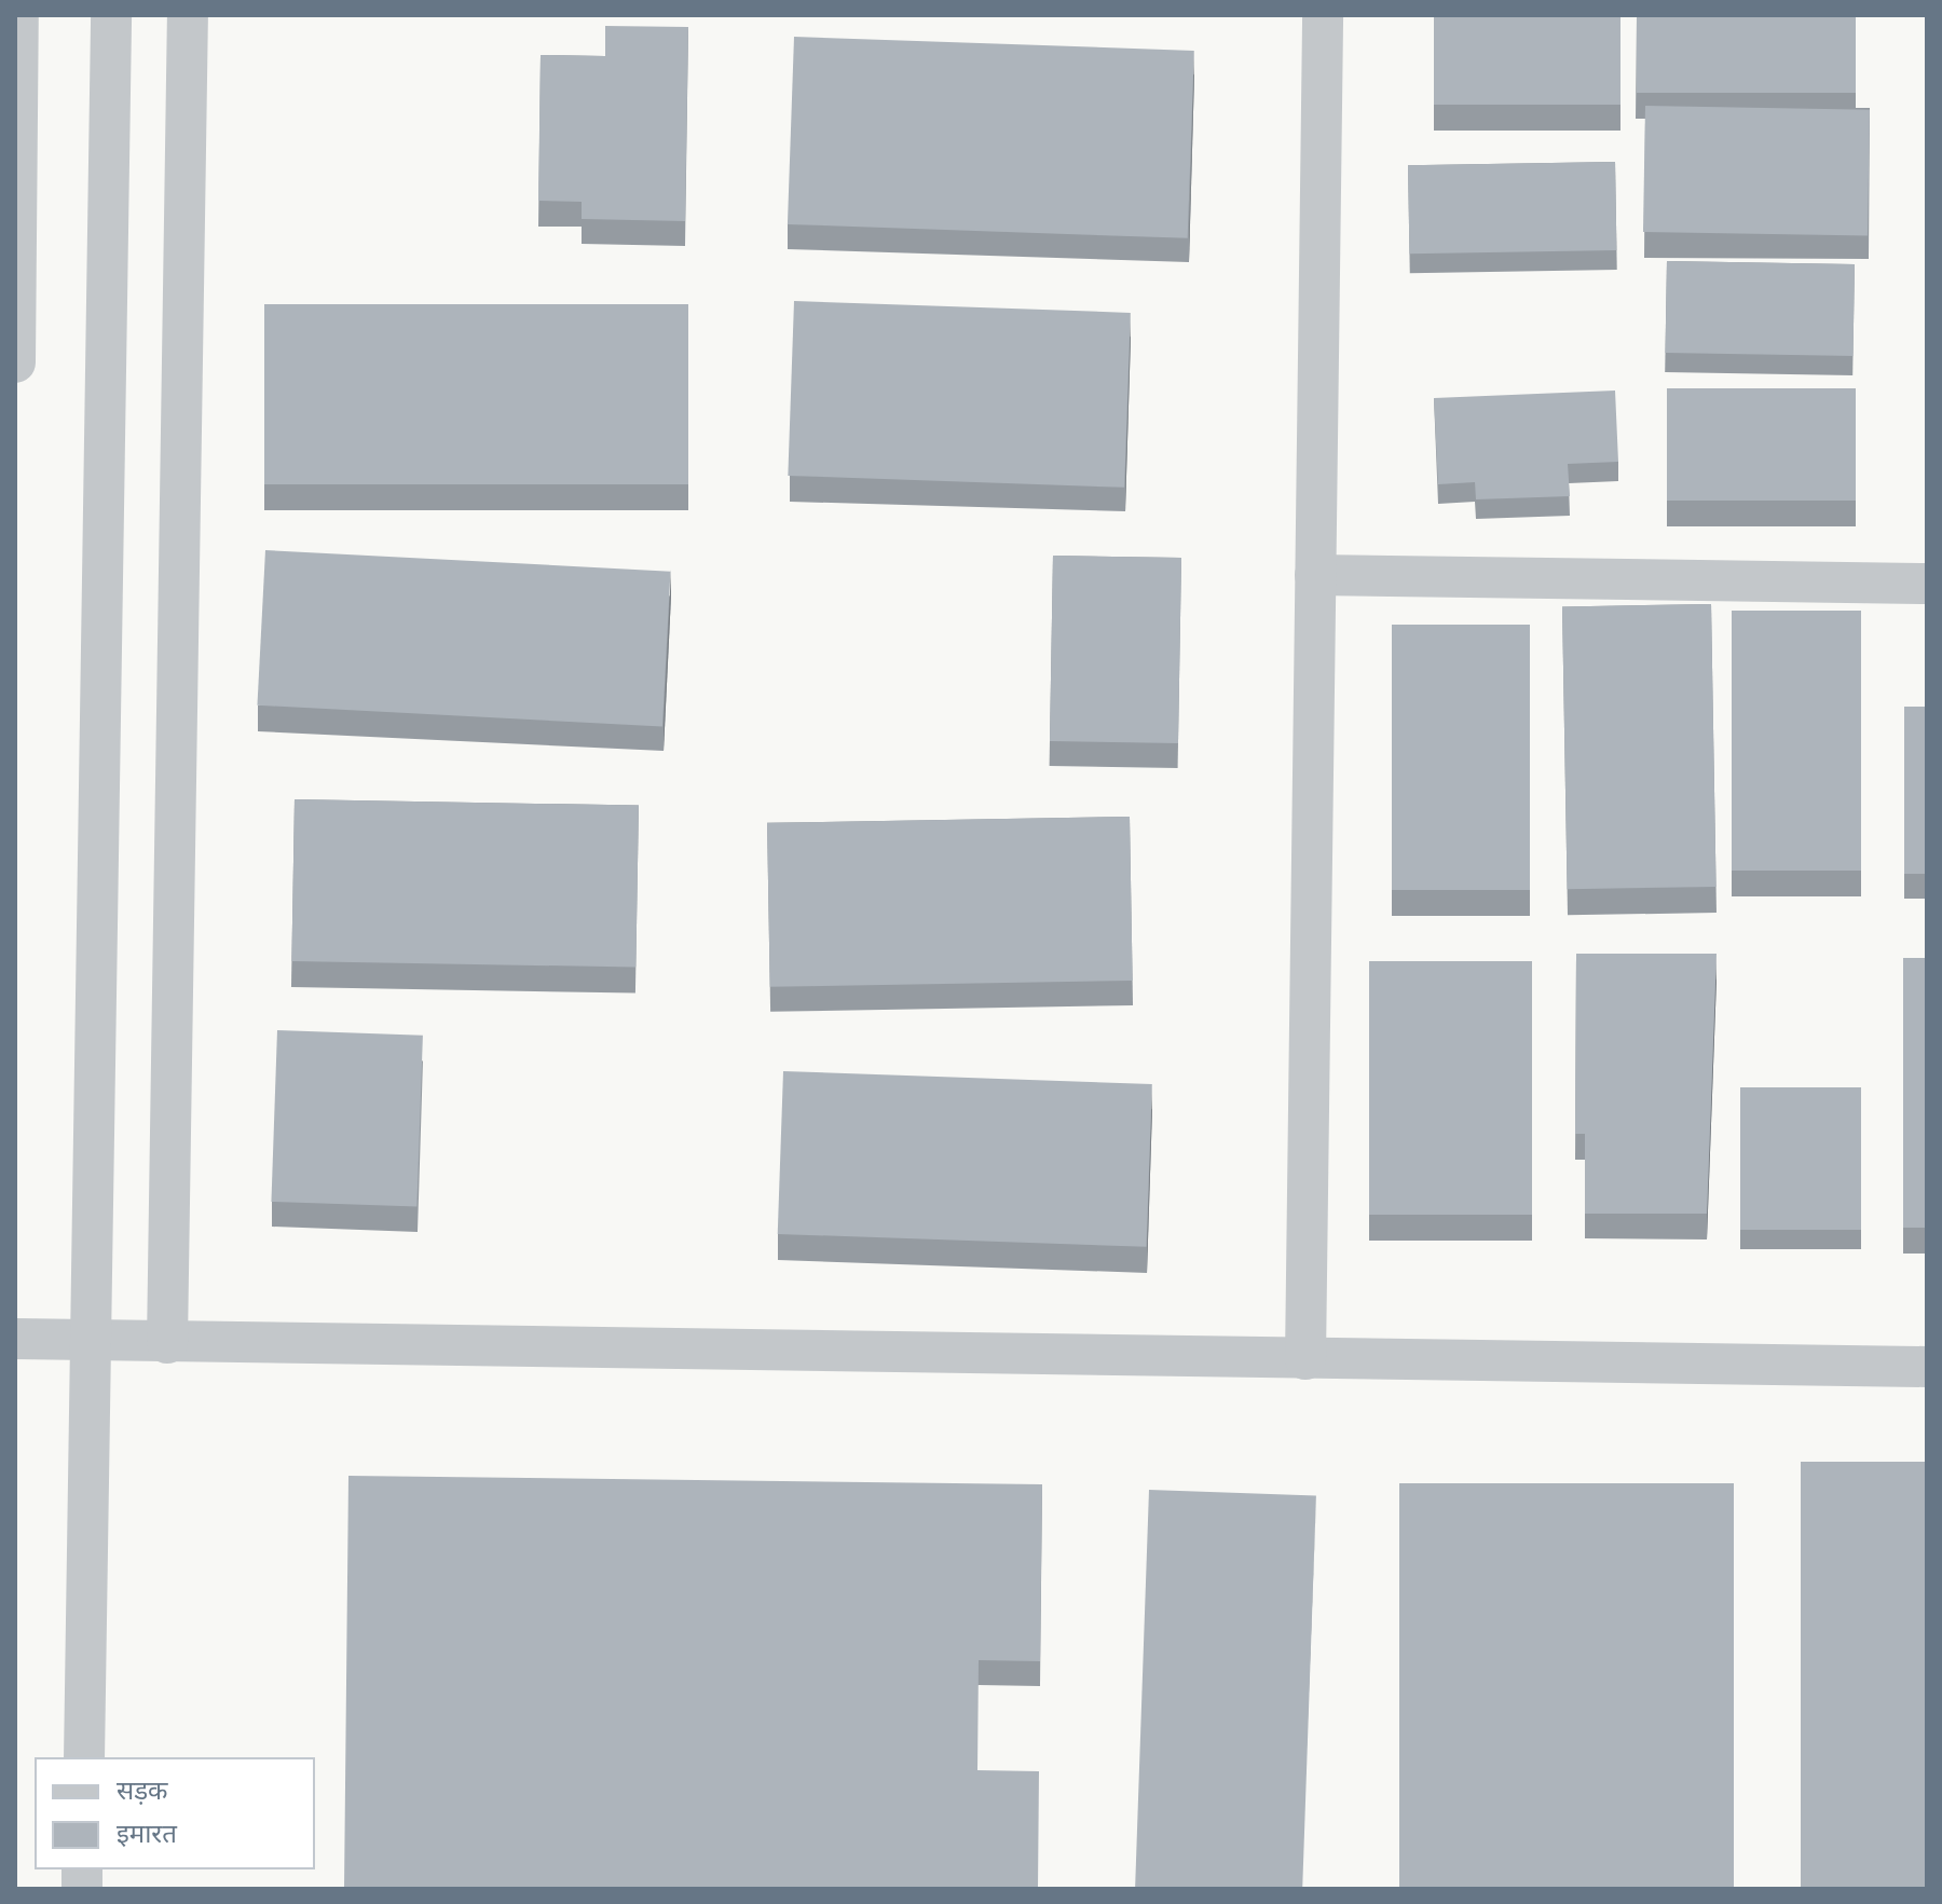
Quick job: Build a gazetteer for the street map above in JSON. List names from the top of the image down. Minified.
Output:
{"legend":["सड़क","इमारत"]}
